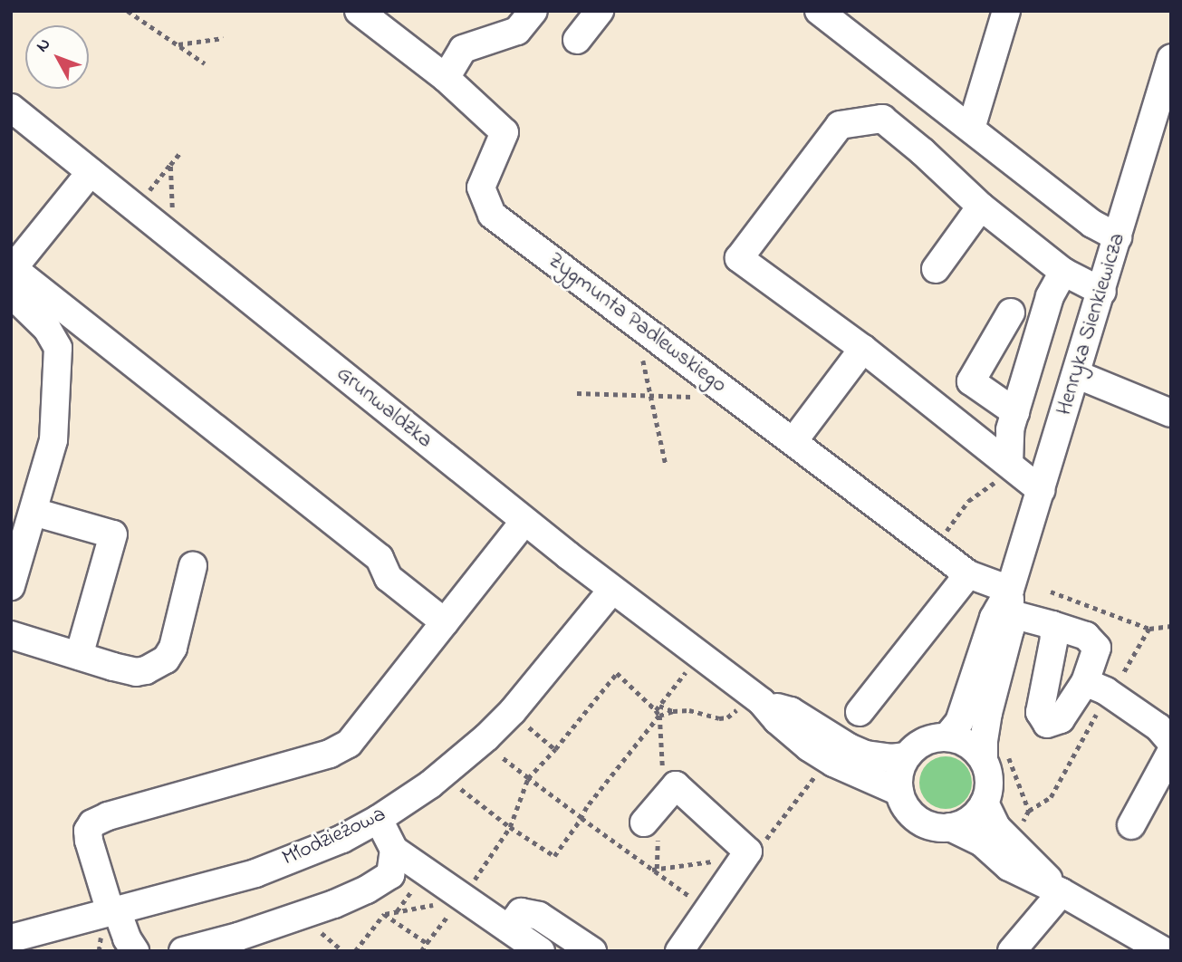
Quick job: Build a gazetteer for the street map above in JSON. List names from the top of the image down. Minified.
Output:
{"streets":{"street":["Zygmunta Padlewskiego","Henryka Sienkiewicza","Grunwaldzka","Młodzieżowa"]},"crossings":[["Zygmunta Padlewskiego","Henryka Sienkiewicza"],["Henryka Sienkiewicza","Grunwaldzka"],["Grunwaldzka","Młodzieżowa"]],"north":"top left"}
